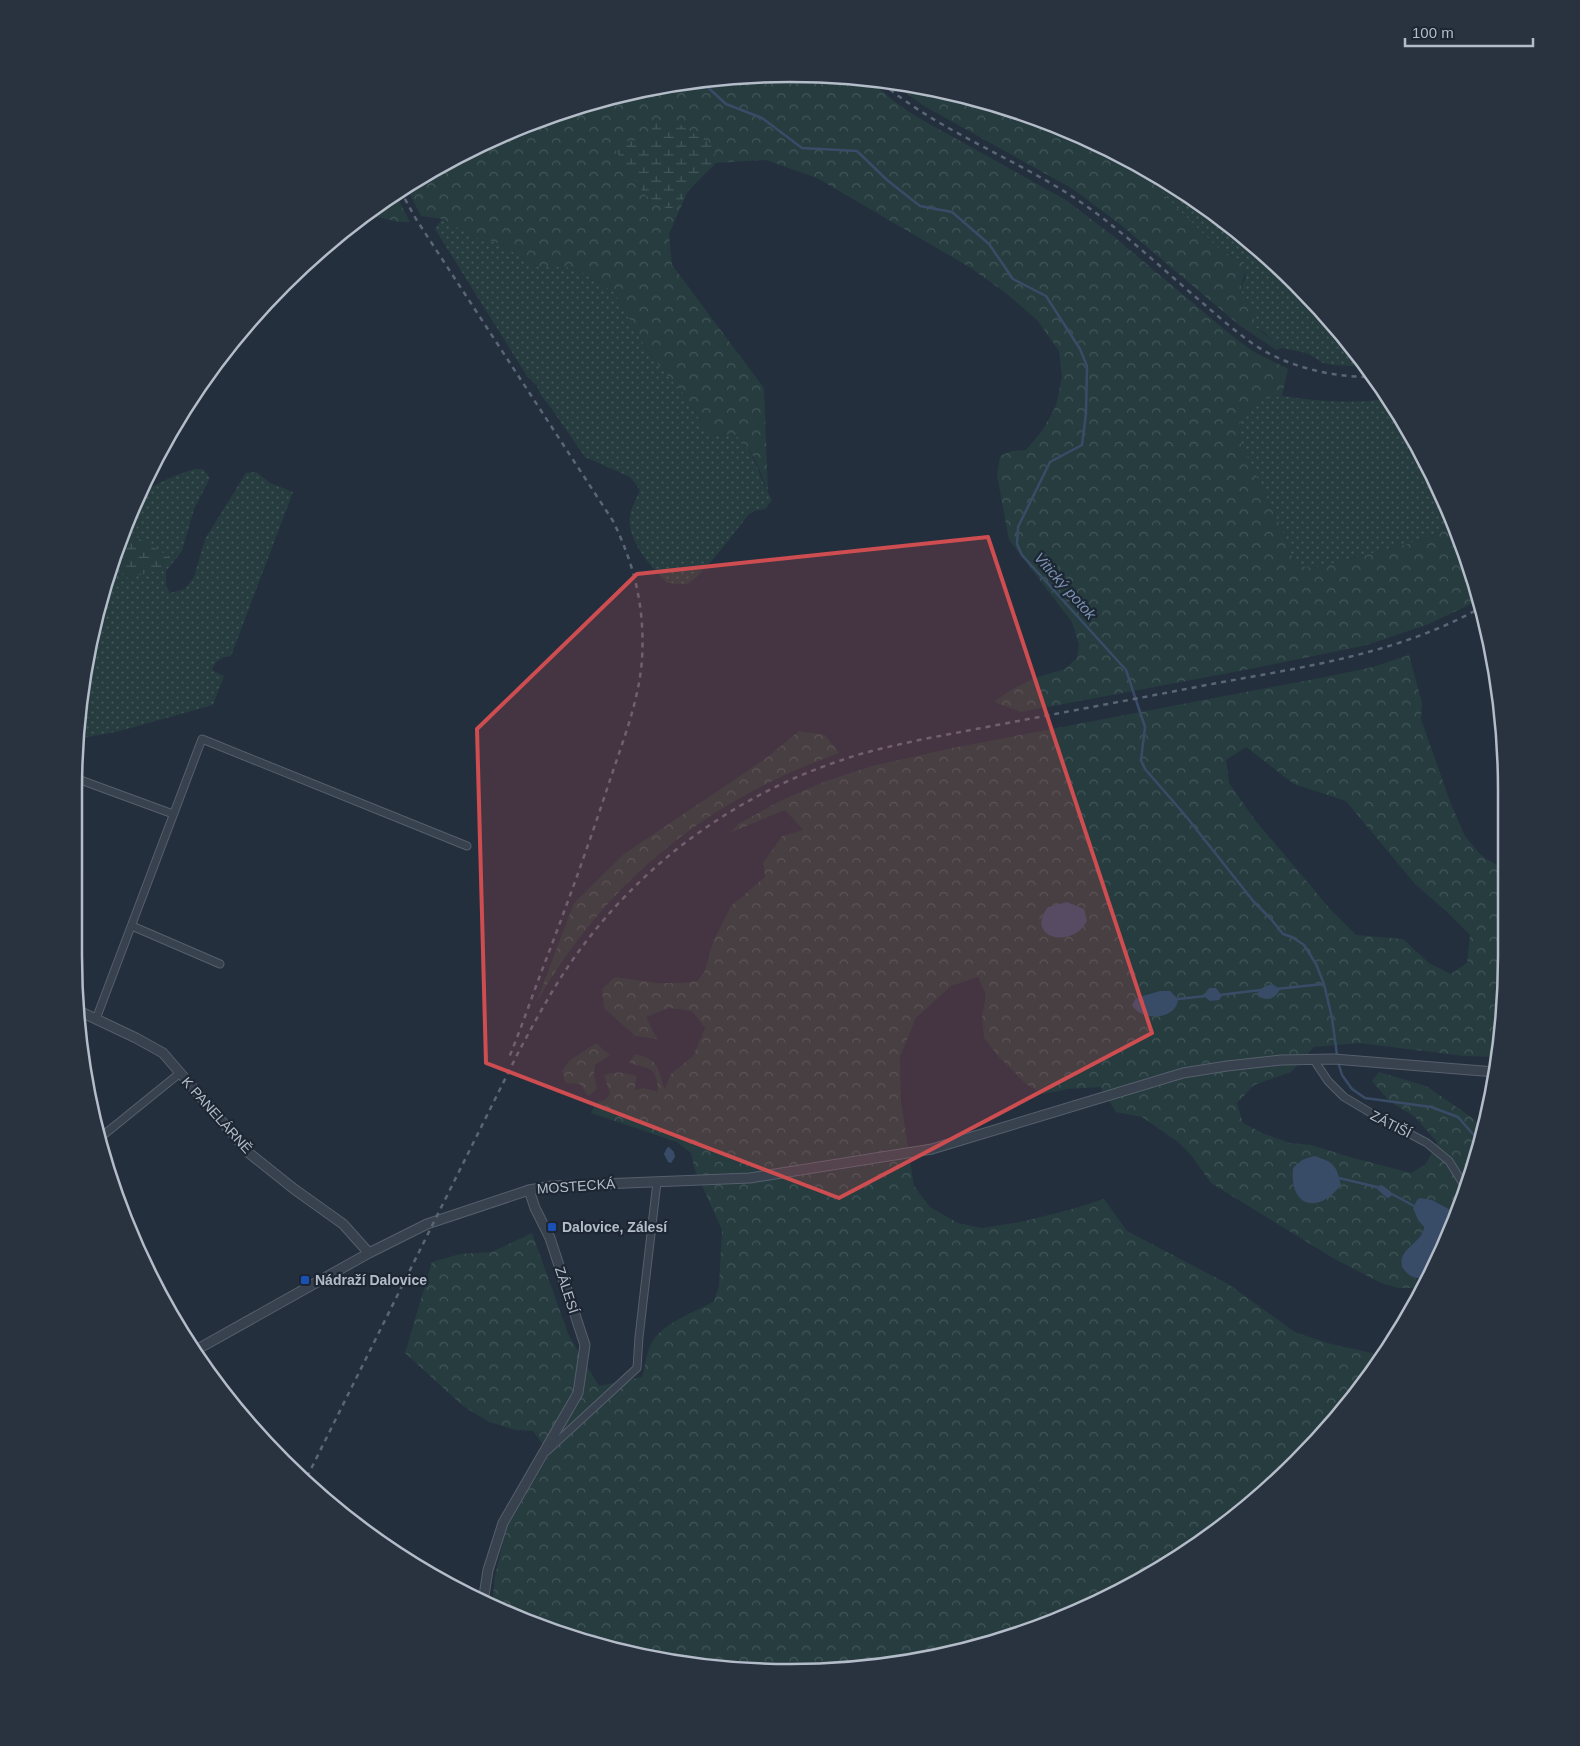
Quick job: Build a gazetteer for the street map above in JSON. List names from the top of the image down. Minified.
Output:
{"streets":{"street":["K PANELÁRNĚ","ZÁTIŠÍ","MOSTECKÁ","ZÁLESÍ"]},"crossings":[["K PANELÁRNĚ","MOSTECKÁ"],["ZÁTIŠÍ","MOSTECKÁ"],["MOSTECKÁ","ZÁLESÍ"]],"water":["Vitický potok"],"places":{"transit":["Dalovice, Zálesí","Nádraží Dalovice"]},"scale_bar":"100 m"}
